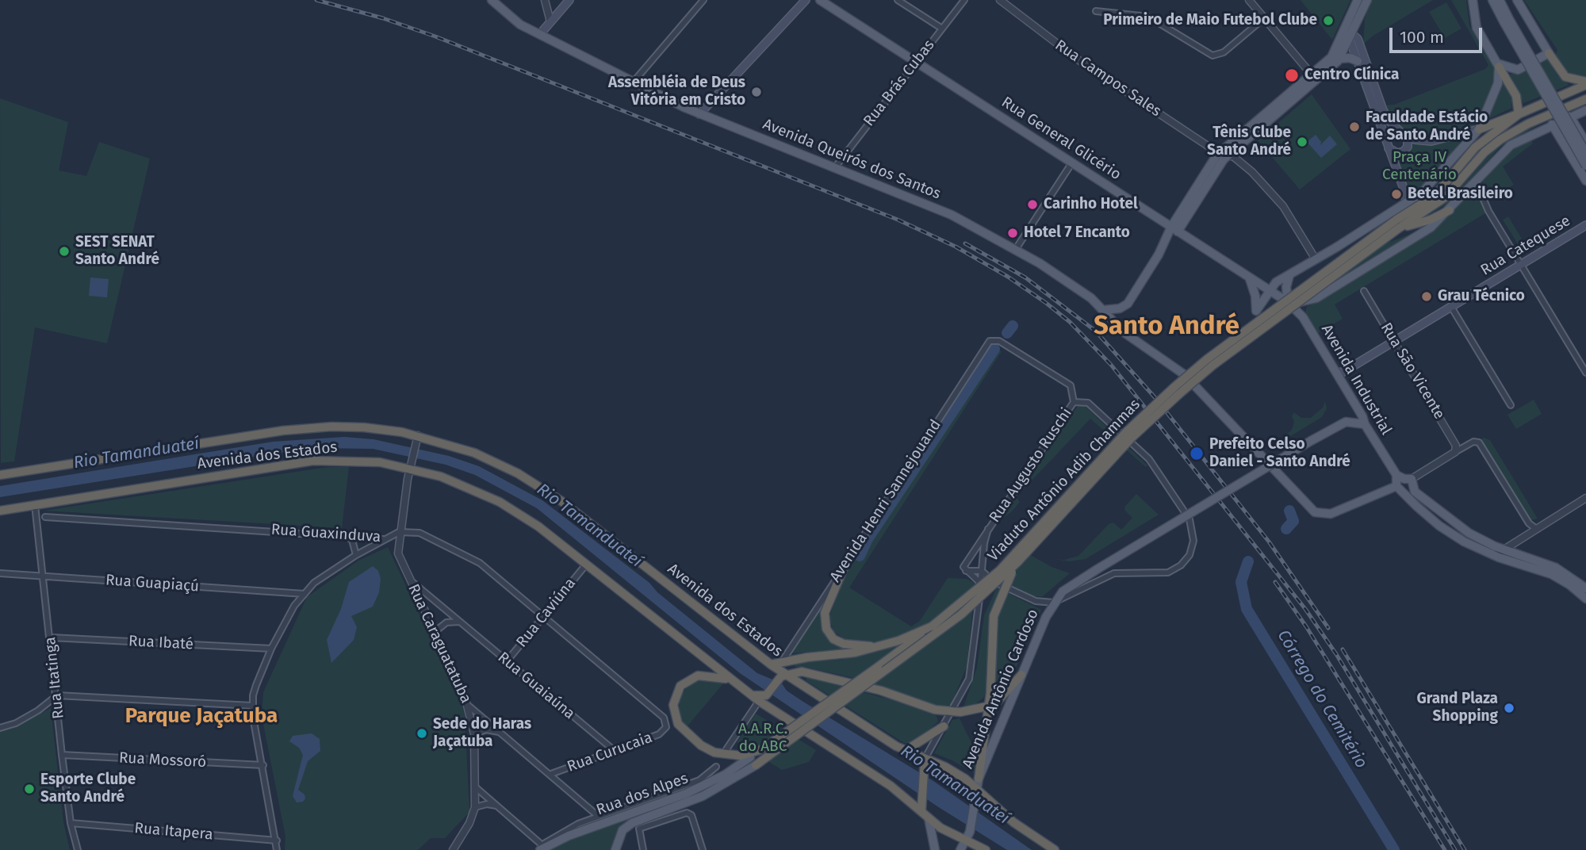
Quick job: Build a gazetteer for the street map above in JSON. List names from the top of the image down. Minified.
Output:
{"streets":{"highway":["Avenida dos Estados","Viaduto Antônio Adib Chammas"],"main road":["Rua General Glicério","Avenida Queirós dos Santos","Rua Catequese","Avenida Industrial","Avenida Antônio Cardoso","Rua dos Alpes"],"street":["Rua Campos Sales","Rua Brás Cubas","Rua São Vicente","Rua Augusto Ruschi","Avenida Henri Sannejouand","Rua Guaxinduva","Rua Guapiaçú","Rua Caviúna","Rua Ibaté","Rua Caraguatatuba","Rua Itatinga","Rua Guaiaúna","Rua Curucaia","Rua Mossoró","Rua Itapera"]},"crossings":[["Rua Brás Cubas","Rua General Glicério"],["Rua Brás Cubas","Avenida Queirós dos Santos"],["Rua General Glicério","Avenida Industrial"],["Rua Catequese","Rua São Vicente"],["Rua Catequese","Avenida Industrial"],["Avenida dos Estados","Rua Augusto Ruschi"],["Avenida dos Estados","Avenida Henri Sannejouand"],["Avenida dos Estados","Rua Caviúna"],["Avenida dos Estados","Rua Caraguatatuba"],["Avenida dos Estados","Rua Itatinga"],["Avenida dos Estados","Avenida Antônio Cardoso"],["Rua Augusto Ruschi","Avenida Henri Sannejouand"],["Viaduto Antônio Adib Chammas","Rua dos Alpes"],["Rua Guaxinduva","Rua Caviúna"],["Rua Guaxinduva","Rua Caraguatatuba"],["Rua Guaxinduva","Rua Curucaia"],["Rua Guapiaçú","Rua Itatinga"],["Rua Caviúna","Rua Guaiaúna"],["Rua Ibaté","Rua Itatinga"],["Rua Caraguatatuba","Rua Guaiaúna"],["Rua Itatinga","Rua Mossoró"],["Rua Itatinga","Rua Itapera"],["Rua Guaiaúna","Rua Curucaia"]],"districts":["Santo André","Parque Jaçatuba"],"water":["Rio Tamanduateí","Córrego do Cemitério"],"parks":["Praça IV Centenário","A.A.R.C. do ABC"],"places":["Primeiro de Maio Futebol Clube","Centro Clínica","Assembléia de Deus Vitória em Cristo","Faculdade Estácio de Santo André","Tênis Clube Santo André","Betel Brasileiro","Carinho Hotel","Hotel 7 Encanto","SEST SENAT Santo André","Grau Técnico","Prefeito Celso Daniel - Santo André","Grand Plaza Shopping","Sede do Haras Jaçatuba","Esporte Clube Santo André"],"scale_bar":"100 m"}
